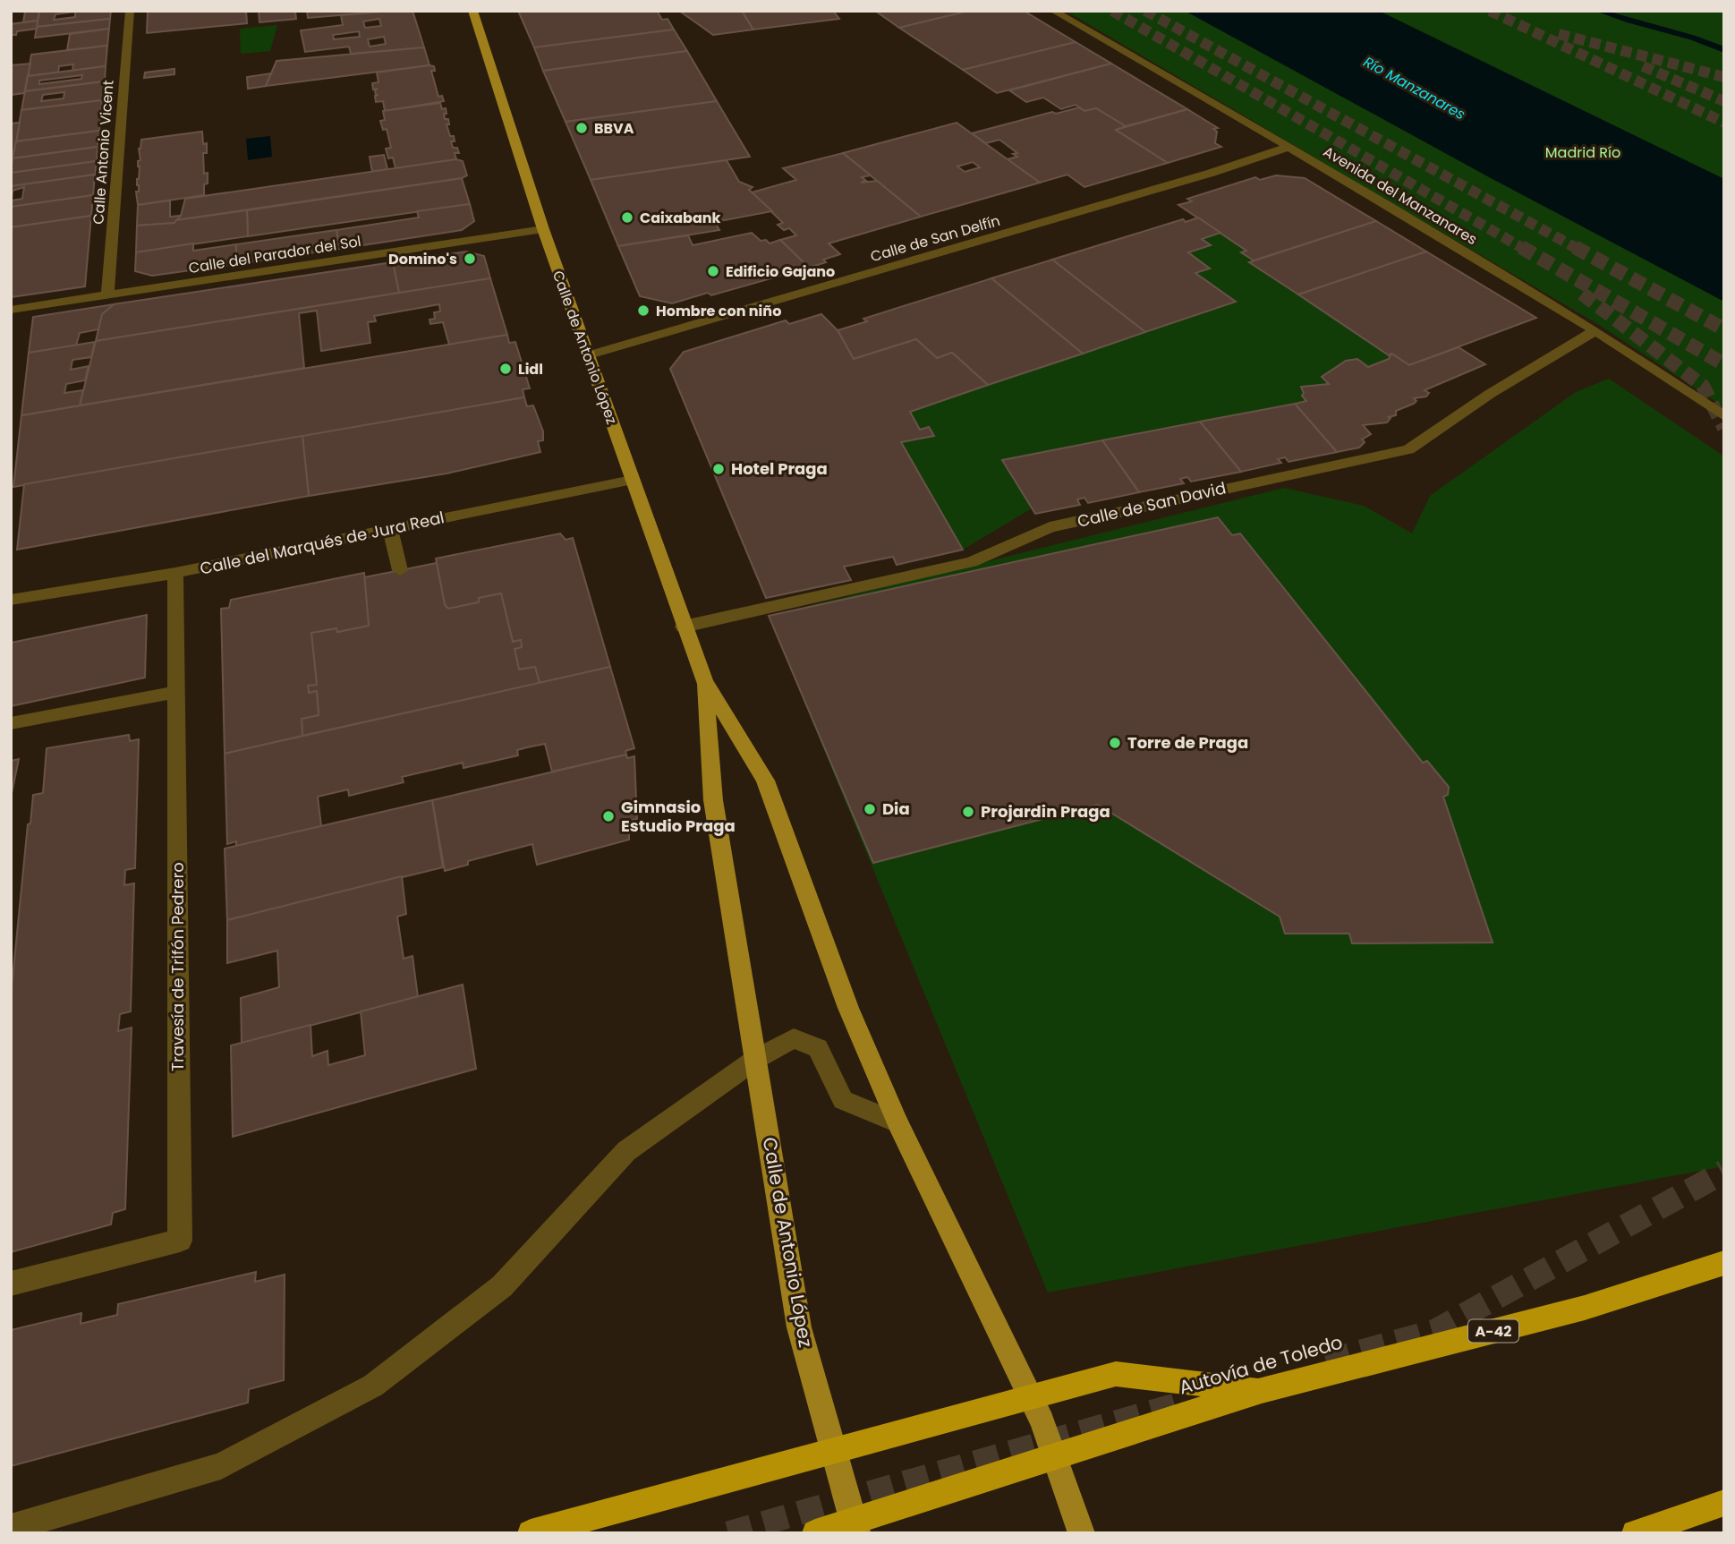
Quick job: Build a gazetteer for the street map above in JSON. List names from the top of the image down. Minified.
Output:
{"streets":{"highway":["A-42","Autovía de Toledo"],"main road":["Calle de Antonio López"],"street":["Calle Antonio Vicent","Avenida del Manzanares","Calle de San Delfín","Calle del Parador del Sol","Calle de San David","Calle del Marqués de Jura Real","Travesía de Trifón Pedrero"]},"crossings":[["Calle Antonio Vicent","Calle del Parador del Sol"],["Avenida del Manzanares","Calle de San Delfín"],["Avenida del Manzanares","Calle de San David"],["Calle de San Delfín","Calle de Antonio López"],["Calle del Parador del Sol","Calle de Antonio López"],["Calle de Antonio López","Calle de San David"],["Calle de Antonio López","Calle del Marqués de Jura Real"],["Calle del Marqués de Jura Real","Travesía de Trifón Pedrero"]],"water":["Río Manzanares"],"parks":["Madrid Río"],"places":["BBVA","Caixabank","Domino's","Edificio Gajano","Hombre con niño","Lidl","Hotel Praga","Torre de Praga","Dia","Projardin Praga","Gimnasio Estudio Praga"]}
